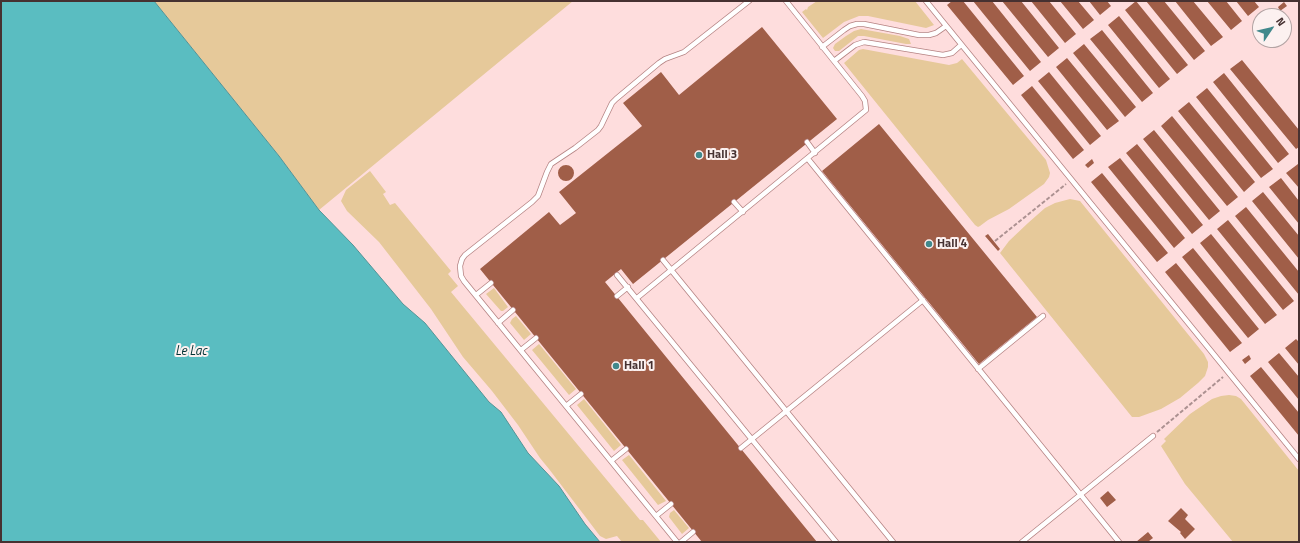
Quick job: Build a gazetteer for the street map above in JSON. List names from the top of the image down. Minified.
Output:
{"water":["Le Lac"],"places":["Hall 3","Hall 4","Hall 1"],"north":"top right"}
